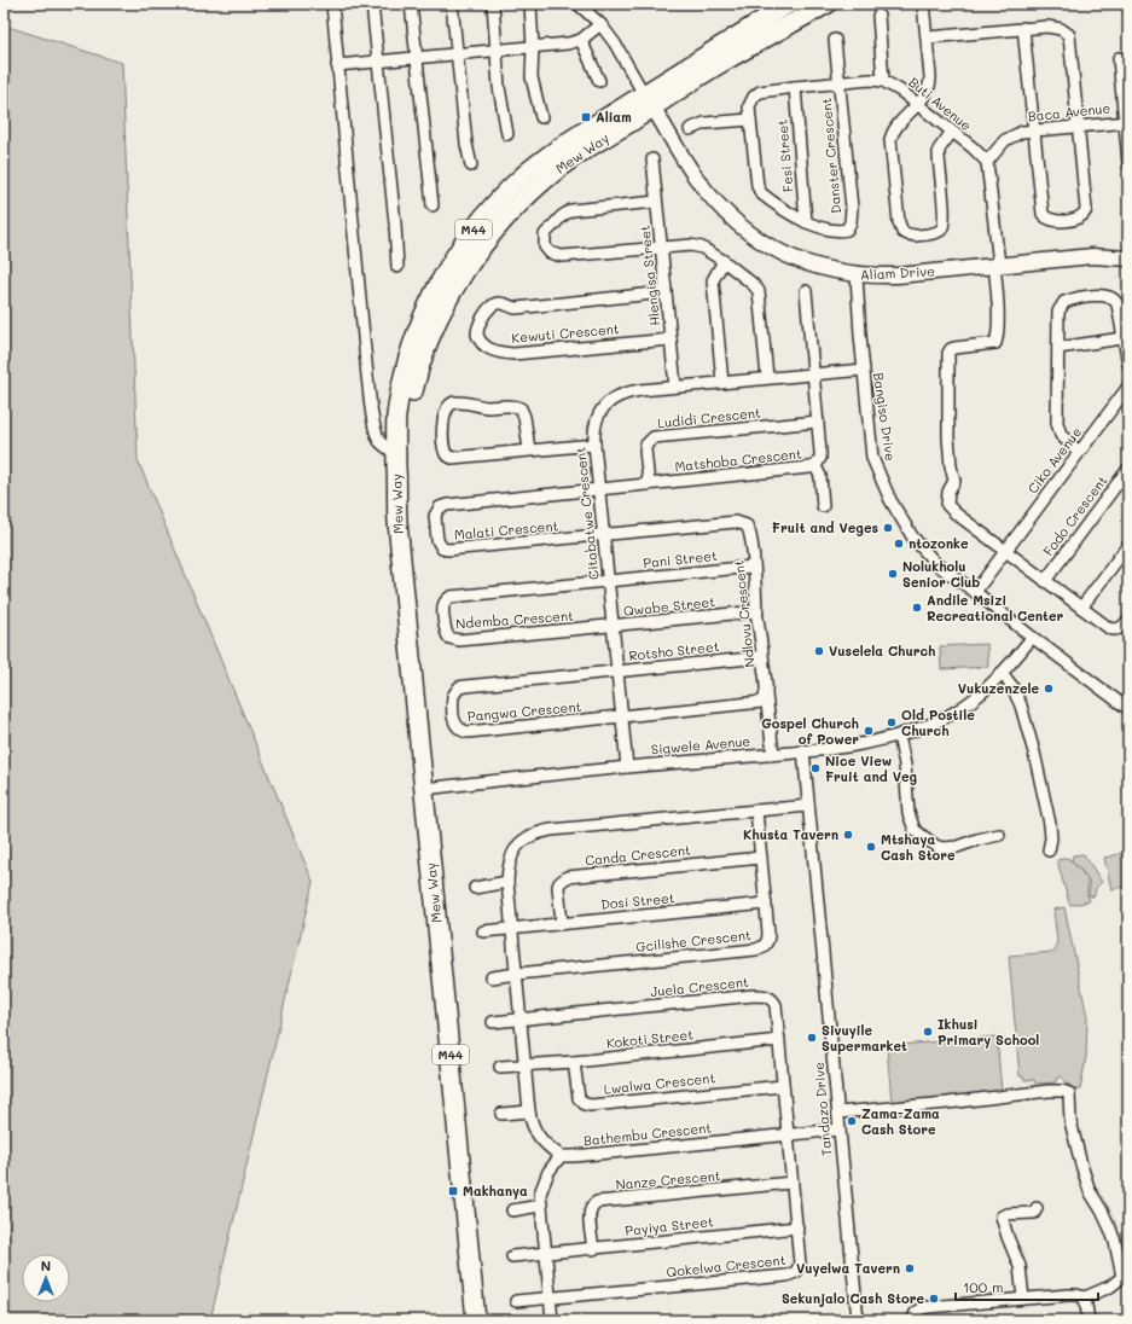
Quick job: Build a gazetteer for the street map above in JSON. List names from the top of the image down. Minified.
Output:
{"streets":{"main road":["Mew Way","M44"],"street":["Buti Avenue","Baca Avenue","Fesi Street","Danster Crescent","Aliam Drive","Hlengisa Street","Kewuti Crescent","Bangiso Drive","Ludidi Crescent","Matshoba Crescent","Ciko Avenue","Citabatwe Crescent","Fodo Crescent","Malati Crescent","Pani Street","Qwabe Street","Ndlovu Crescent","Ndemba Crescent","Rotsho Street","Pangwa Crescent","Sigwele Avenue","Canda Crescent","Dosi Street","Gcilishe Crescent","Juela Crescent","Kokoti Street","Lwalwa Crescent","Tandazo Drive","Bathembu Crescent","Nanze Crescent","Payiya Street","Qokelwa Crescent"]},"crossings":[["Buti Avenue","Baca Avenue"],["Mew Way","Aliam Drive"],["Mew Way","Sigwele Avenue"],["Fesi Street","Danster Crescent"],["Aliam Drive","Bangiso Drive"],["Hlengisa Street","Kewuti Crescent"],["Hlengisa Street","Citabatwe Crescent"],["Bangiso Drive","Ciko Avenue"],["Bangiso Drive","Citabatwe Crescent"],["Bangiso Drive","Sigwele Avenue"],["Ludidi Crescent","Matshoba Crescent"],["Matshoba Crescent","Citabatwe Crescent"],["Matshoba Crescent","Malati Crescent"],["Citabatwe Crescent","Malati Crescent"],["Citabatwe Crescent","Pani Street"],["Citabatwe Crescent","Qwabe Street"],["Citabatwe Crescent","Ndlovu Crescent"],["Citabatwe Crescent","Ndemba Crescent"],["Citabatwe Crescent","Rotsho Street"],["Citabatwe Crescent","Pangwa Crescent"],["Citabatwe Crescent","Sigwele Avenue"],["Malati Crescent","Ndlovu Crescent"],["Pani Street","Ndlovu Crescent"],["Pani Street","Ndemba Crescent"],["Qwabe Street","Ndlovu Crescent"],["Qwabe Street","Ndemba Crescent"],["Ndlovu Crescent","Rotsho Street"],["Ndlovu Crescent","Sigwele Avenue"],["Rotsho Street","Pangwa Crescent"],["Sigwele Avenue","Tandazo Drive"],["Canda Crescent","Dosi Street"],["Canda Crescent","Gcilishe Crescent"],["Dosi Street","Gcilishe Crescent"],["Juela Crescent","Kokoti Street"],["Juela Crescent","Lwalwa Crescent"],["Juela Crescent","Bathembu Crescent"],["Juela Crescent","Qokelwa Crescent"],["Kokoti Street","Lwalwa Crescent"],["Tandazo Drive","Bathembu Crescent"],["Bathembu Crescent","Qokelwa Crescent"],["Nanze Crescent","Payiya Street"],["Nanze Crescent","Qokelwa Crescent"],["Payiya Street","Qokelwa Crescent"]],"places":{"transit":["Aliam","Makhanya"],"other":["Fruit and Veges","ntozonke","Nolukholu Senior Club","Andile Msizi Recreational Center","Vuselela Church","Vukuzenzele","Old Postile Church","Gospel Church of Power","Nice View Fruit and Veg","Khusta Tavern","Mtshaya Cash Store","Ikhusi Primary School","Sivuyile Supermarket","Zama-Zama Cash Store","Vuyelwa Tavern","Sekunjalo Cash Store"]},"scale_bar":"100 m","north":"top"}
